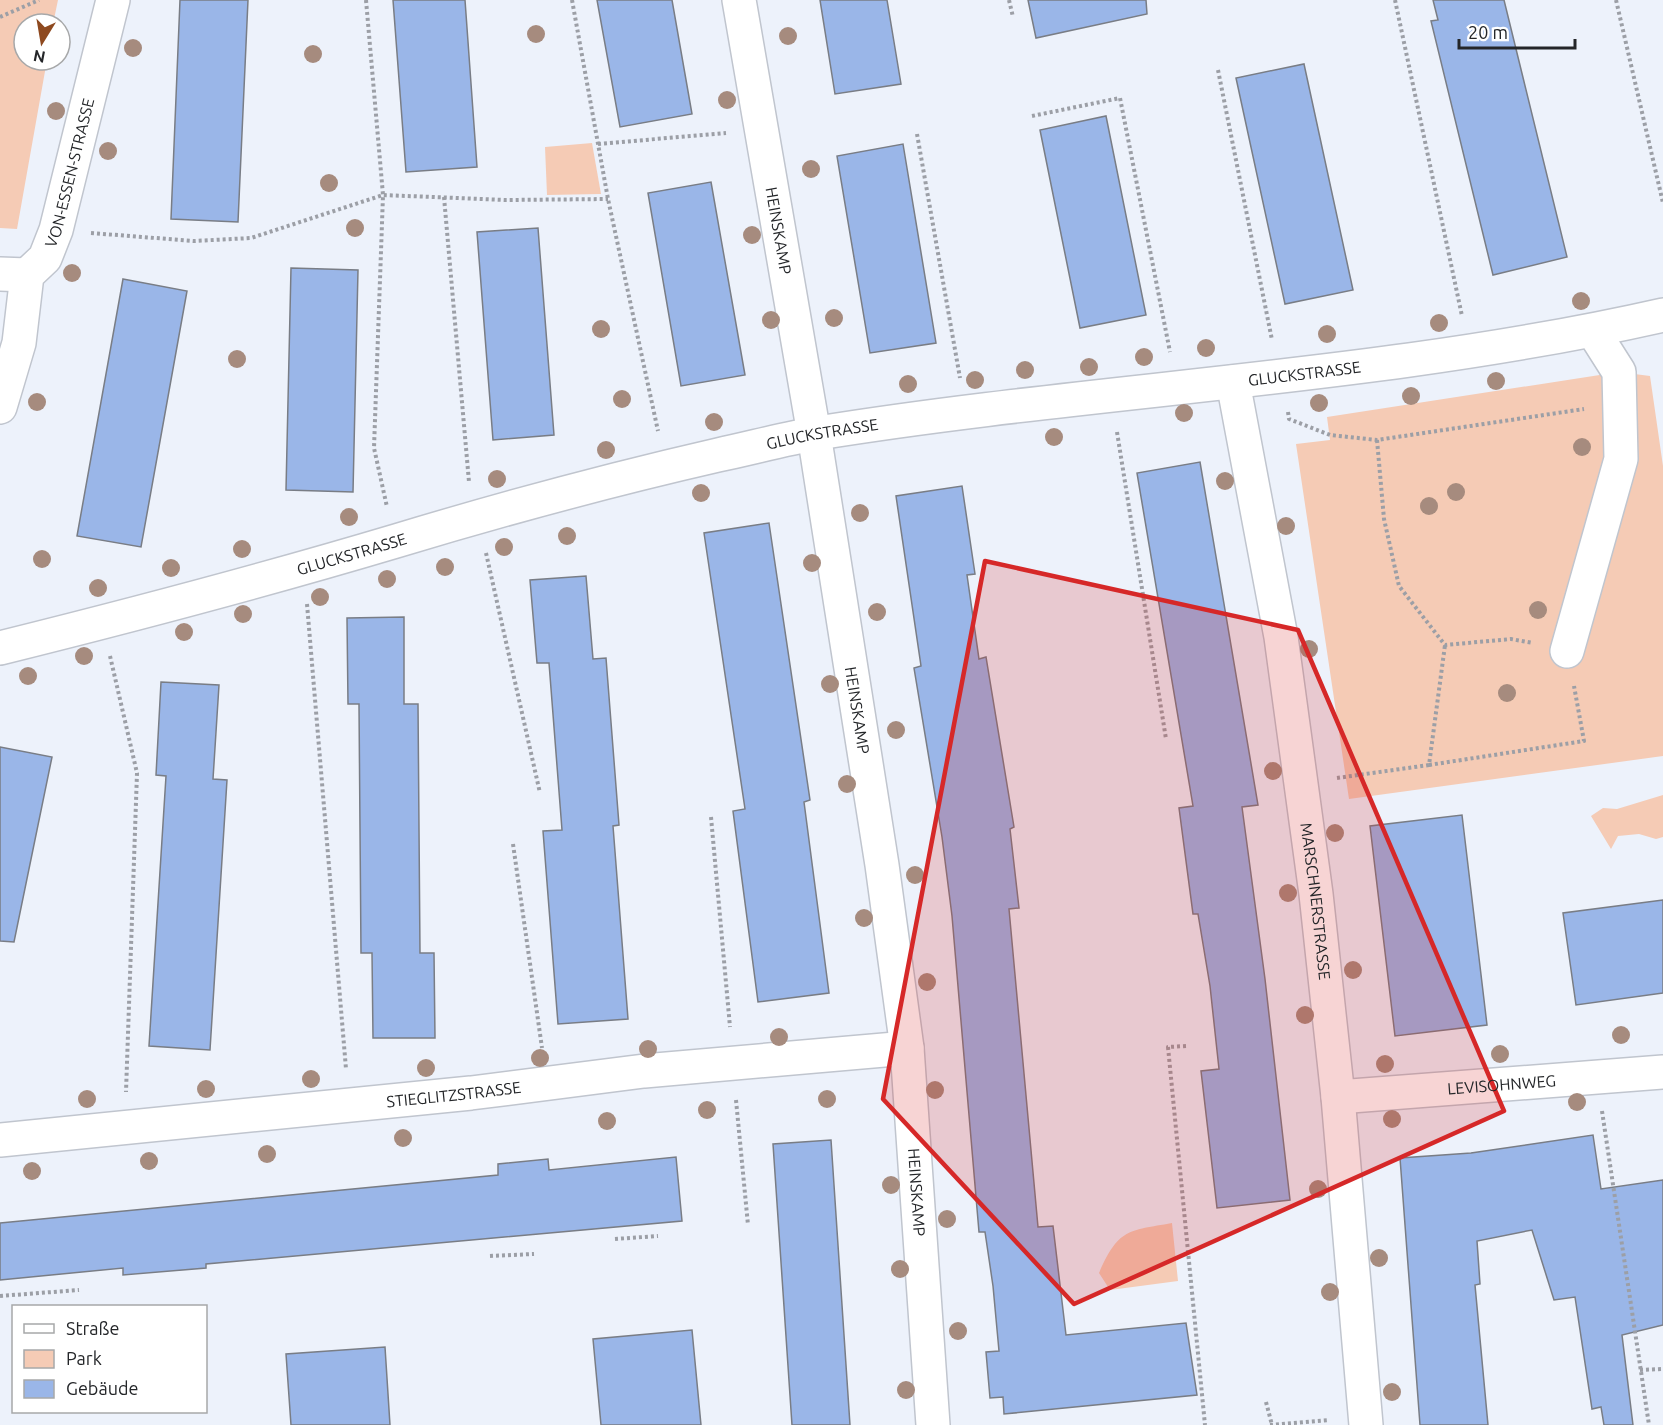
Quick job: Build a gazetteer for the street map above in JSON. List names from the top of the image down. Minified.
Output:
{"streets":{"street":["VON-ESSEN-STRASSE","HEINSKAMP","GLUCKSTRASSE","MARSCHNERSTRASSE","LEVISOHNWEG","STIEGLITZSTRASSE"]},"crossings":[["HEINSKAMP","GLUCKSTRASSE"],["HEINSKAMP","STIEGLITZSTRASSE"],["GLUCKSTRASSE","MARSCHNERSTRASSE"],["MARSCHNERSTRASSE","LEVISOHNWEG"]],"legend":["Straße","Park","Gebäude"],"scale_bar":"20 m","north":"bottom"}
